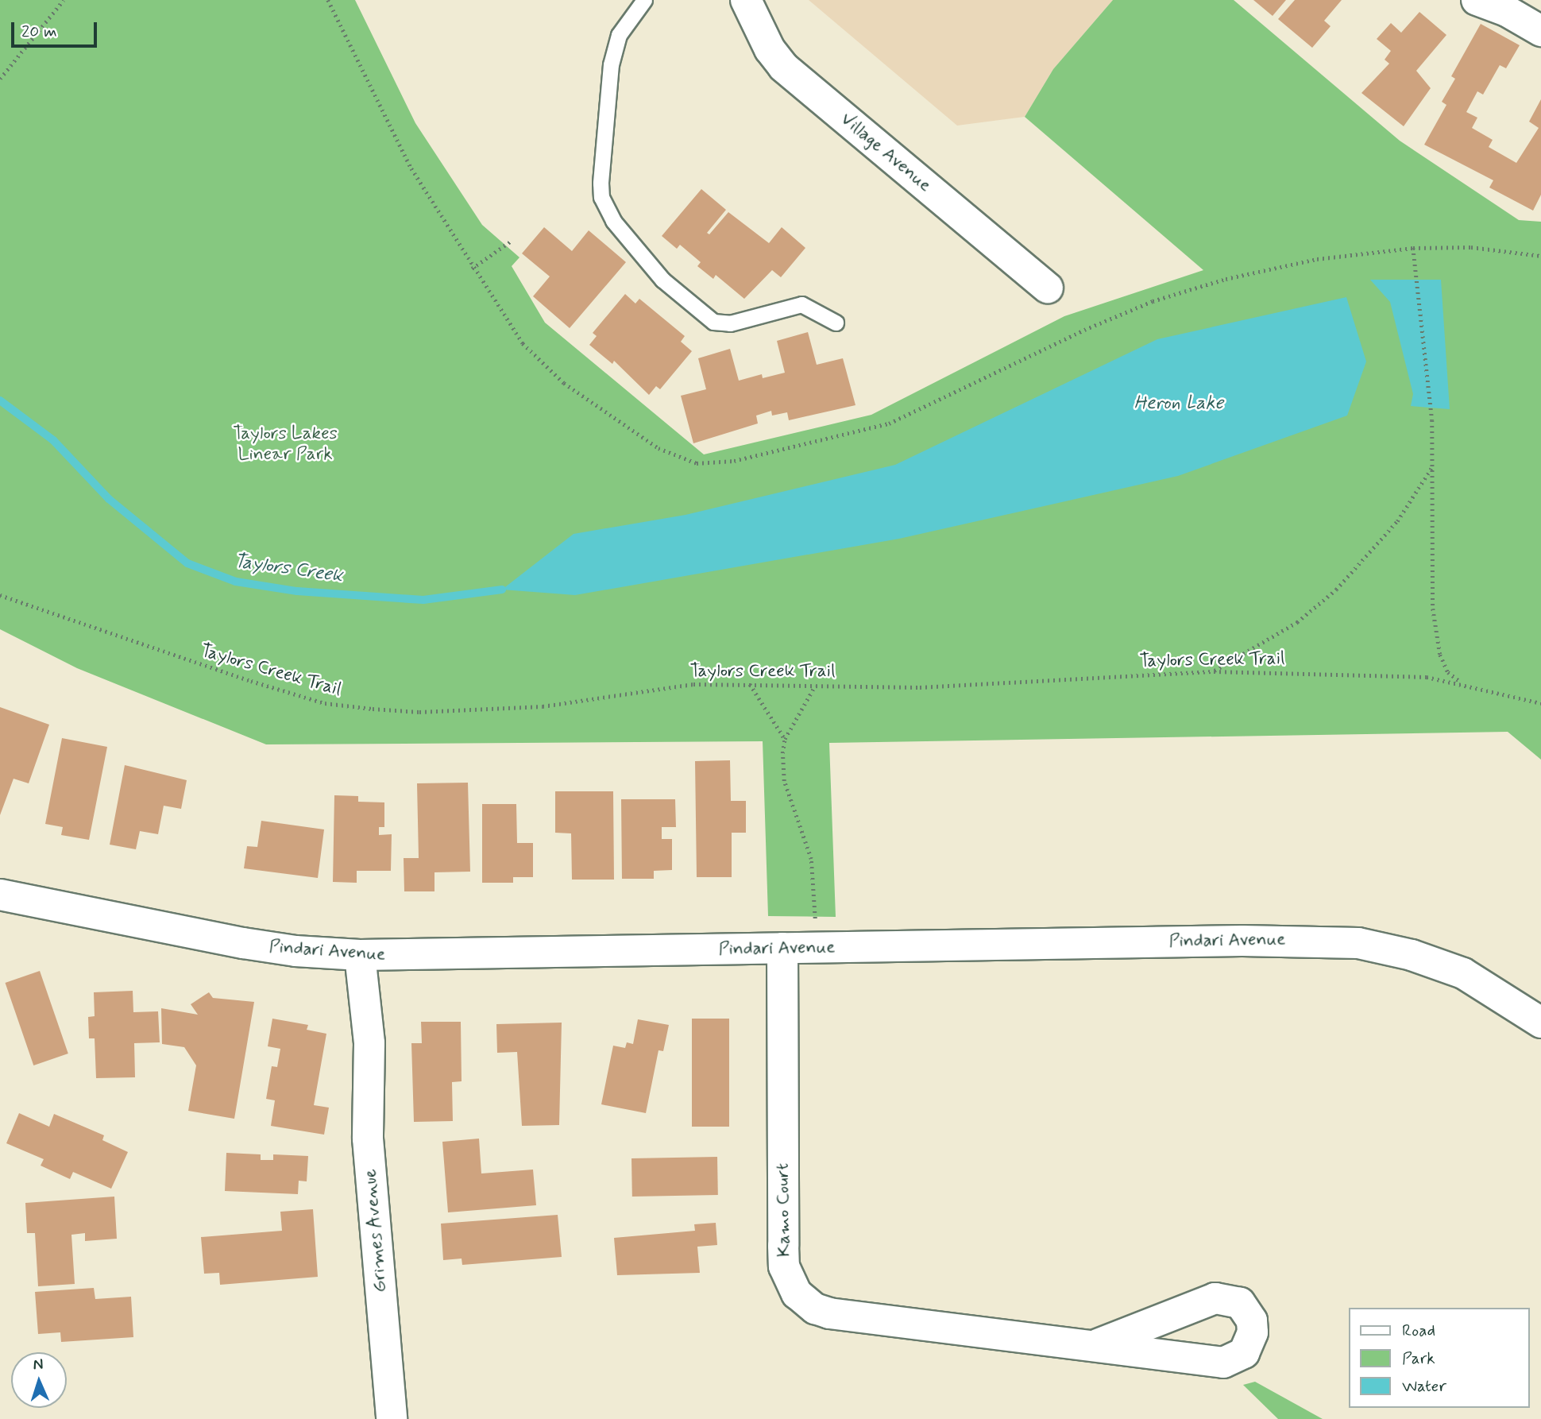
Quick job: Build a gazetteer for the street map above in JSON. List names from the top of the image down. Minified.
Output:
{"streets":{"street":["Village Avenue","Pindari Avenue","Kamo Court","Grimes Avenue"],"path":["Taylors Creek Trail"]},"crossings":[["Pindari Avenue","Kamo Court"],["Pindari Avenue","Grimes Avenue"]],"water":["Heron Lake","Taylors Creek"],"parks":["Taylors Lakes Linear Park"],"legend":["Road","Park","Water"],"scale_bar":"20 m","north":"top"}
